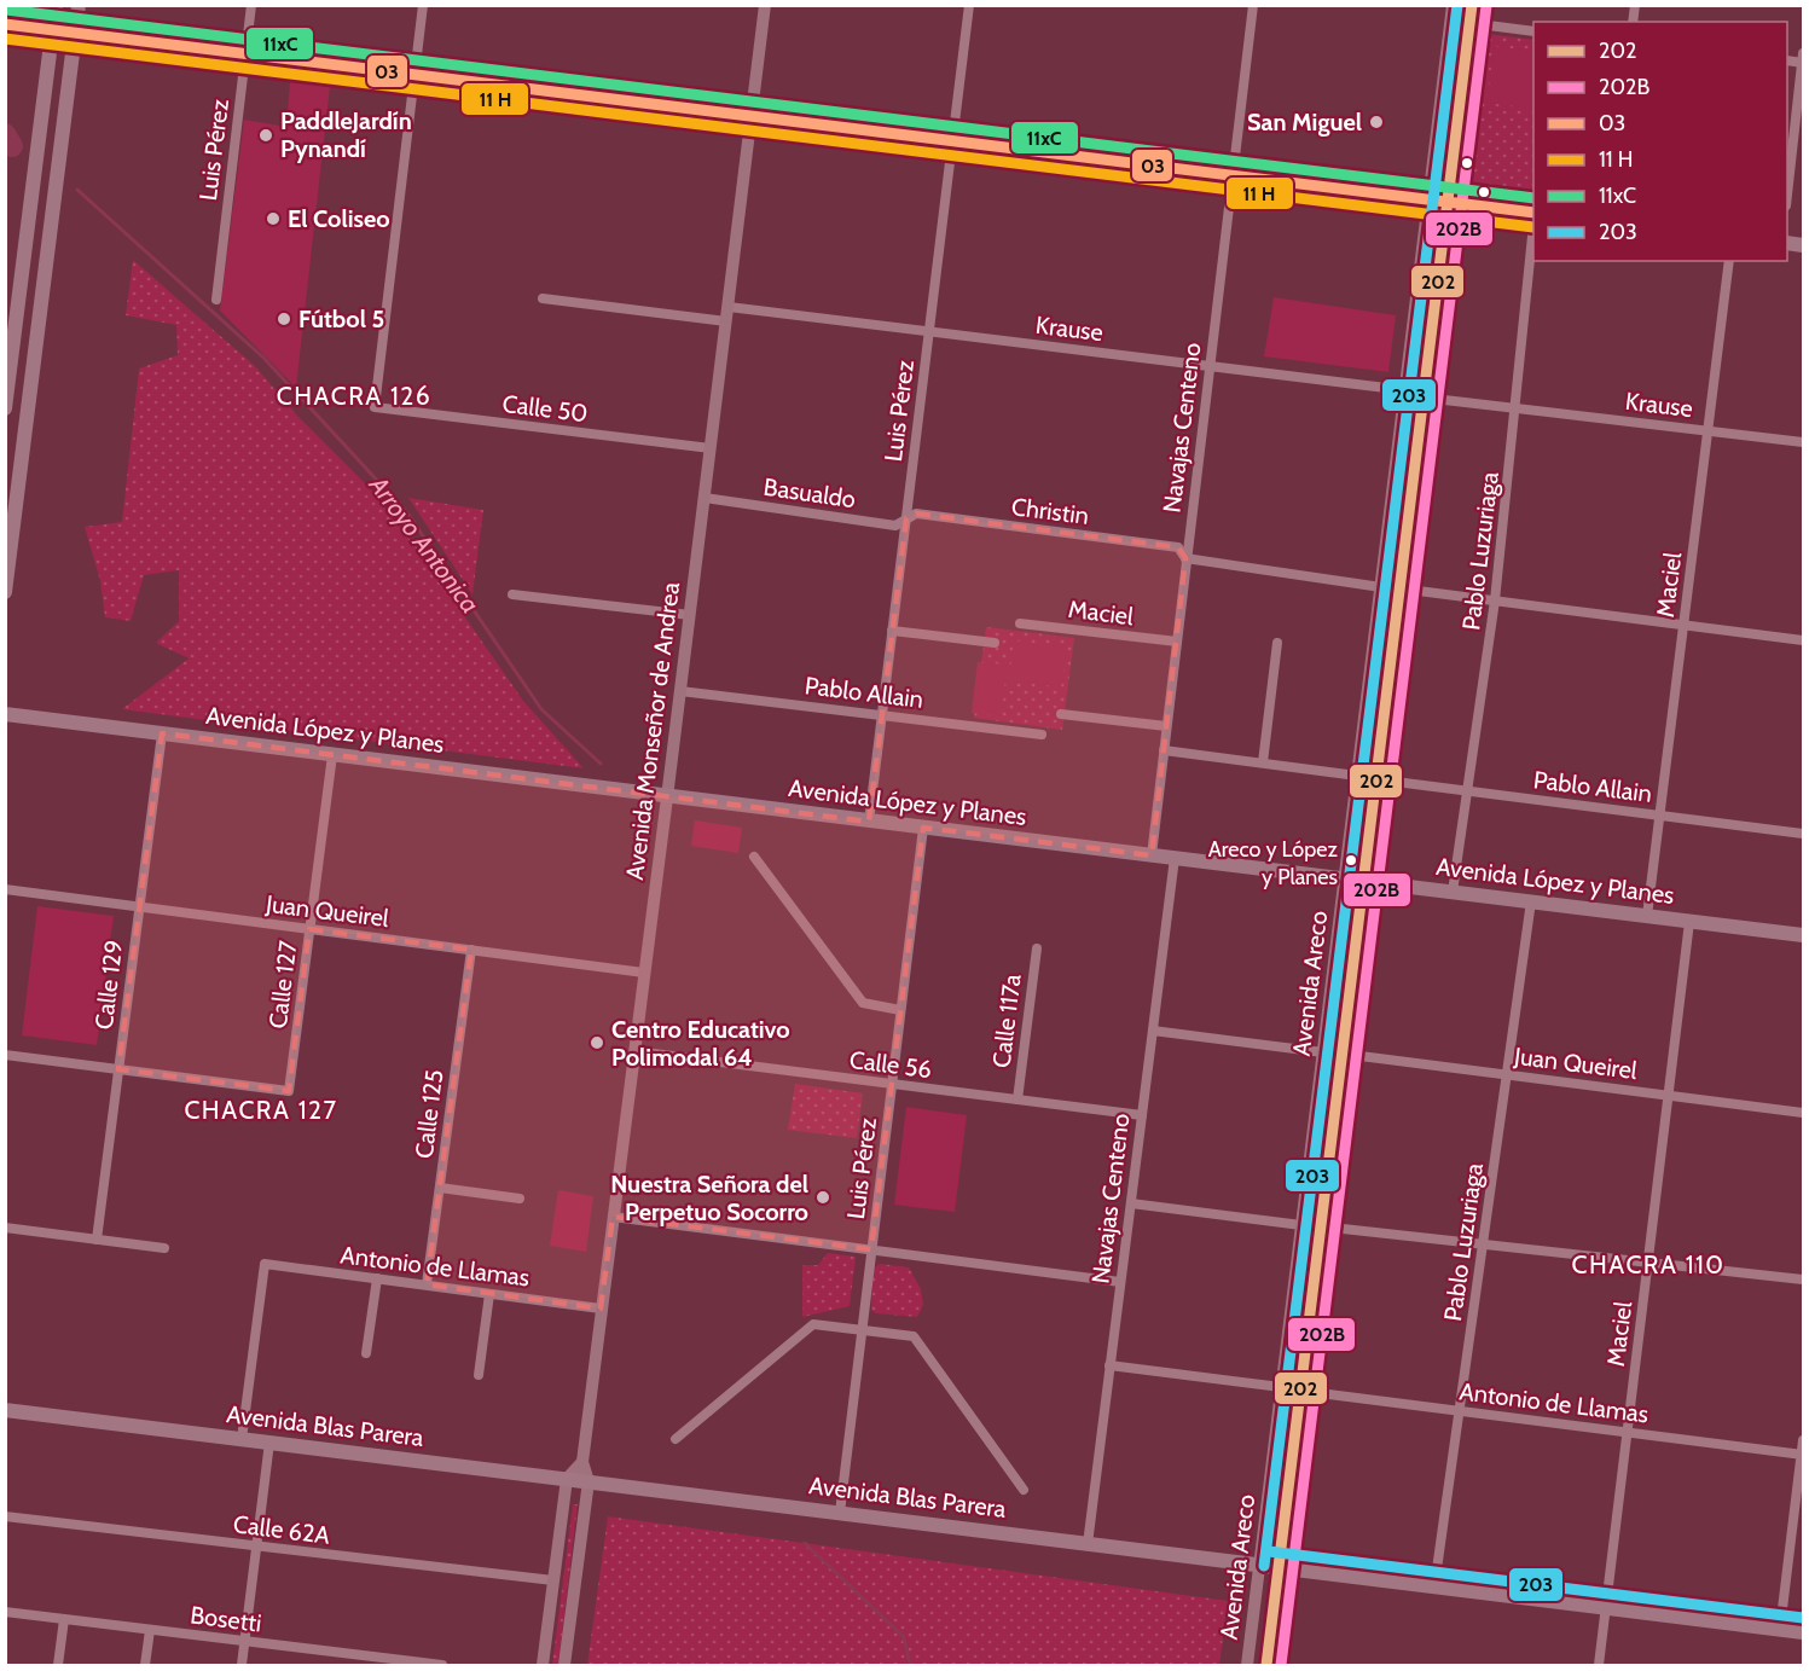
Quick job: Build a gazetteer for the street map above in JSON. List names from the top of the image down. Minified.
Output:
{"streets":{"main road":["Avenida López y Planes","Avenida Monseñor de Andrea","Avenida Areco","Avenida Blas Parera"],"street":["Luis Pérez","Krause","Calle 50","Navajas Centeno","Basualdo","Christin","Pablo Luzuriaga","Maciel","Pablo Allain","Juan Queirel","Calle 129","Calle 127","Calle 117a","Calle 56","Calle 125","Antonio de Llamas","Calle 62A","Bosetti"]},"crossings":[["Luis Pérez","Krause"],["Luis Pérez","Basualdo"],["Luis Pérez","Christin"],["Luis Pérez","Pablo Allain"],["Luis Pérez","Avenida López y Planes"],["Luis Pérez","Calle 56"],["Luis Pérez","Avenida Blas Parera"],["Krause","Navajas Centeno"],["Krause","Pablo Luzuriaga"],["Krause","Maciel"],["Krause","Avenida Monseñor de Andrea"],["Krause","Avenida Areco"],["Calle 50","Avenida Monseñor de Andrea"],["Navajas Centeno","Christin"],["Navajas Centeno","Maciel"],["Navajas Centeno","Avenida López y Planes"],["Navajas Centeno","Calle 56"],["Navajas Centeno","Avenida Blas Parera"],["Basualdo","Christin"],["Basualdo","Avenida Monseñor de Andrea"],["Pablo Luzuriaga","Pablo Allain"],["Pablo Luzuriaga","Avenida López y Planes"],["Pablo Luzuriaga","Juan Queirel"],["Pablo Luzuriaga","Antonio de Llamas"],["Pablo Luzuriaga","Avenida Blas Parera"],["Maciel","Pablo Allain"],["Maciel","Avenida López y Planes"],["Maciel","Juan Queirel"],["Maciel","Antonio de Llamas"],["Maciel","Avenida Blas Parera"],["Pablo Allain","Avenida Monseñor de Andrea"],["Pablo Allain","Avenida Areco"],["Avenida López y Planes","Avenida Monseñor de Andrea"],["Avenida López y Planes","Avenida Areco"],["Avenida López y Planes","Calle 129"],["Avenida López y Planes","Calle 127"],["Avenida Monseñor de Andrea","Juan Queirel"],["Avenida Monseñor de Andrea","Calle 56"],["Avenida Monseñor de Andrea","Antonio de Llamas"],["Avenida Monseñor de Andrea","Avenida Blas Parera"],["Juan Queirel","Avenida Areco"],["Juan Queirel","Calle 129"],["Juan Queirel","Calle 127"],["Juan Queirel","Calle 125"],["Avenida Areco","Antonio de Llamas"],["Avenida Areco","Avenida Blas Parera"],["Calle 129","Calle 127"],["Calle 117a","Calle 56"],["Calle 125","Antonio de Llamas"],["Antonio de Llamas","Avenida Blas Parera"]],"districts":["CHACRA 126","CHACRA 127","CHACRA 110"],"water":["Arroyo Antonica"],"places":["San Miguel","PaddleJardín Pynandí","El Coliseo","Fútbol 5","Areco y López y Planes","Centro Educativo Polimodal 64","Nuestra Señora del Perpetuo Socorro"],"lines":["transit line 202","transit line 203","transit line 202B","transit line 11xC","transit line 03"],"legend":["202","202B","03","11 H","11xC","203"]}
